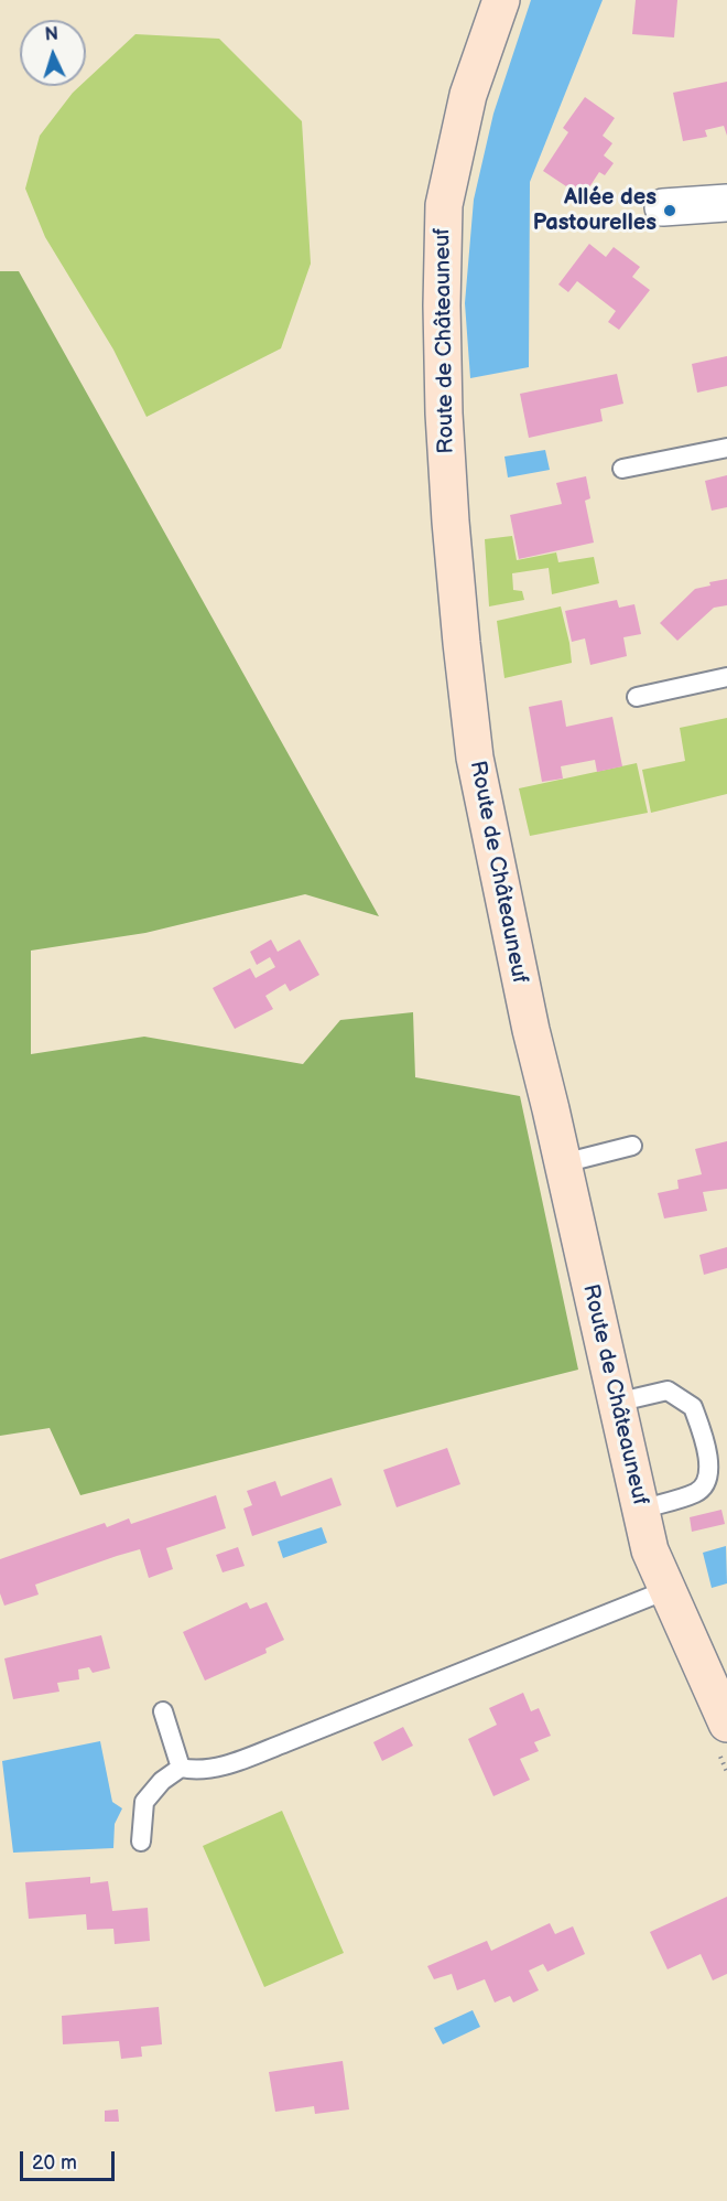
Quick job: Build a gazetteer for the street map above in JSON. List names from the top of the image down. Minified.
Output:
{"streets":{"main road":["Route de Châteauneuf"]},"places":["Allée des Pastourelles"],"scale_bar":"20 m","north":"top"}
